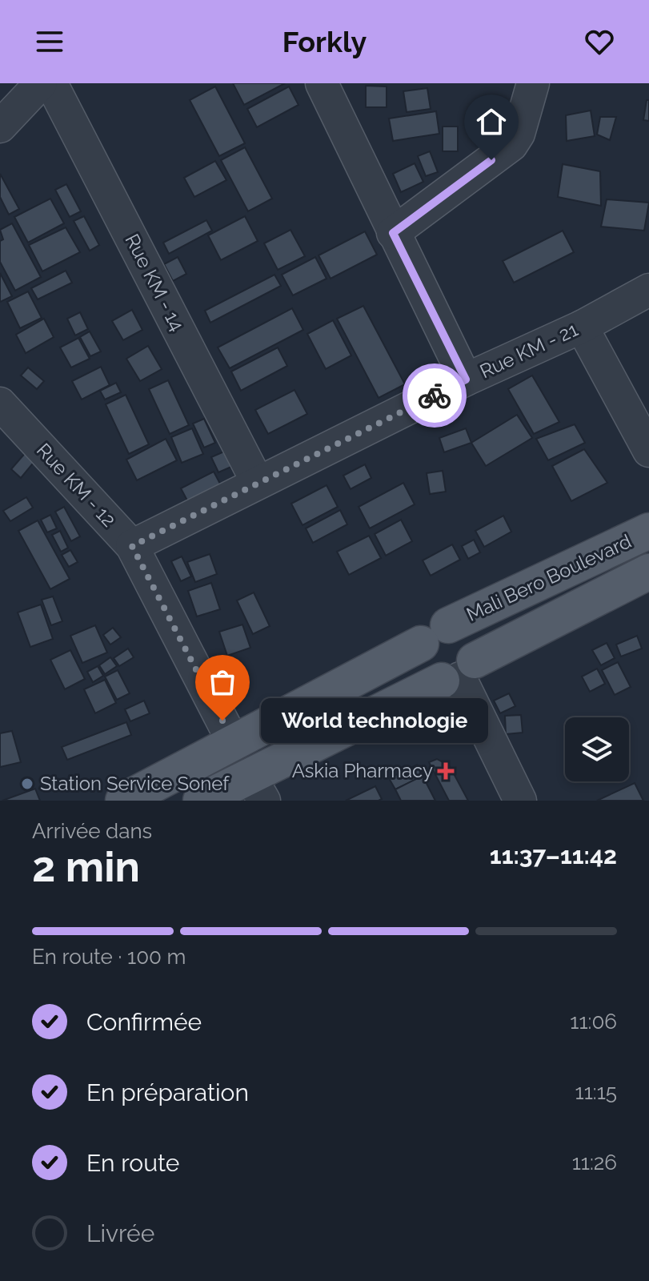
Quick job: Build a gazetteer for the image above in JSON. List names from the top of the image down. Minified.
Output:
{"streets":{"main road":["Mali Bero Boulevard"],"street":["Rue KM - 14","Rue KM - 21","Rue KM - 12"]},"crossings":[["Rue KM - 14","Rue KM - 21"],["Rue KM - 21","Rue KM - 12"],["Rue KM - 12","Mali Bero Boulevard"]],"places":{"other":["World technologie","Station Service Sonef"],"health":["Askia Pharmacy"]},"page":{"header":"Forkly","bubble":"World technologie","heading":["2 min","Arrivée dans","11:37–11:42"],"bar":"En route · 100 m","list":[["Confirmée","11:06"],["En préparation","11:15"],["En route","11:26"],"Livrée"]}}
